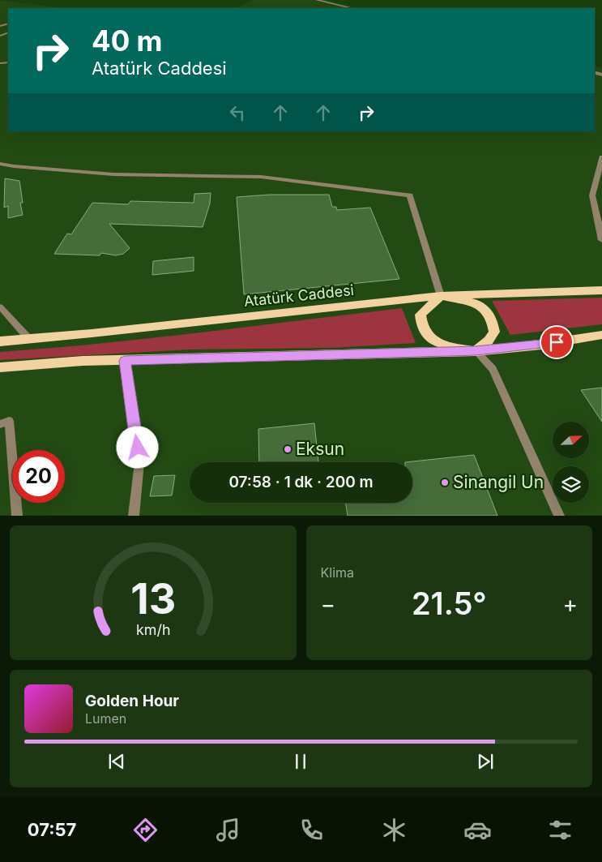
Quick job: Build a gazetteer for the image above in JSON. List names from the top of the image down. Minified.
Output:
{"streets":{"main road":["Atatürk Caddesi"]},"places":["Eksun","Sinangil Un"],"north":"top right","page":{"turn":["40 m","Atatürk Caddesi"],"limit":"20","trip":"07:58 · 1 dk · 200 m","tile":"Klima","heat":["−","21.5°","+"],"song":["Golden Hour","Lumen"],"tabs":"07:57","gauge":["13","km/h"]}}
